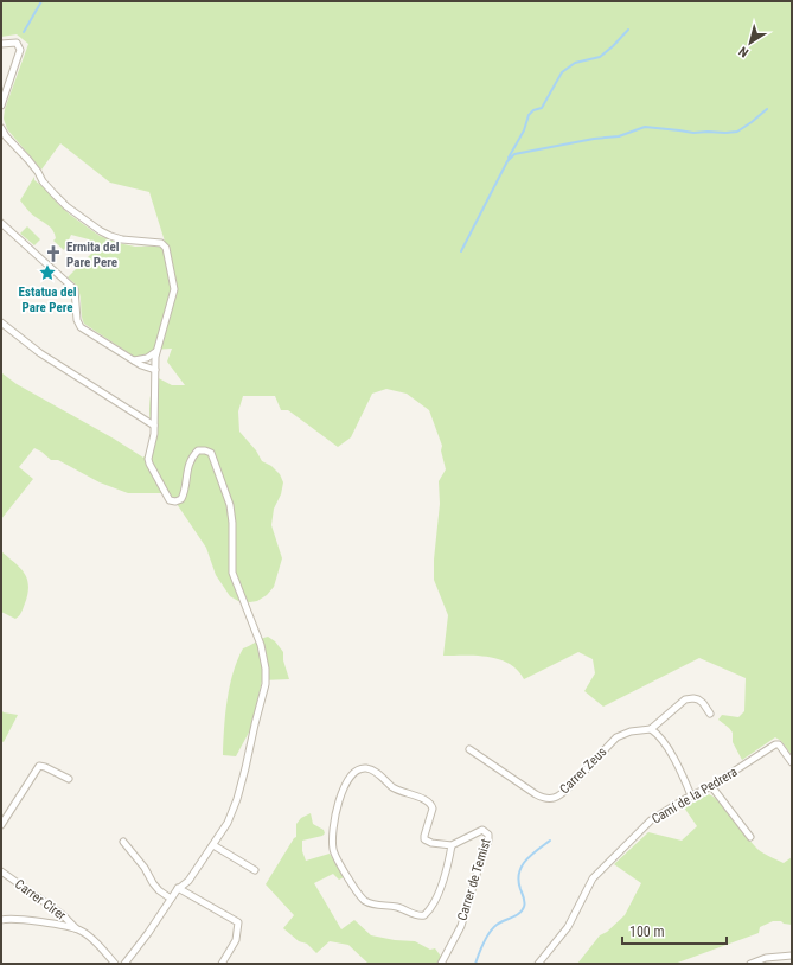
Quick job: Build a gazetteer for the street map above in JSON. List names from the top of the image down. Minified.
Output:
{"streets":{"street":["Carrer Zeus","Camí de la Pedrera","Carrer de Temist","Carrer Cirer"]},"places":{"church":["Ermita del Pare Pere"],"place":["Estatua del Pare Pere"]},"scale_bar":"100 m","north":"bottom left"}
